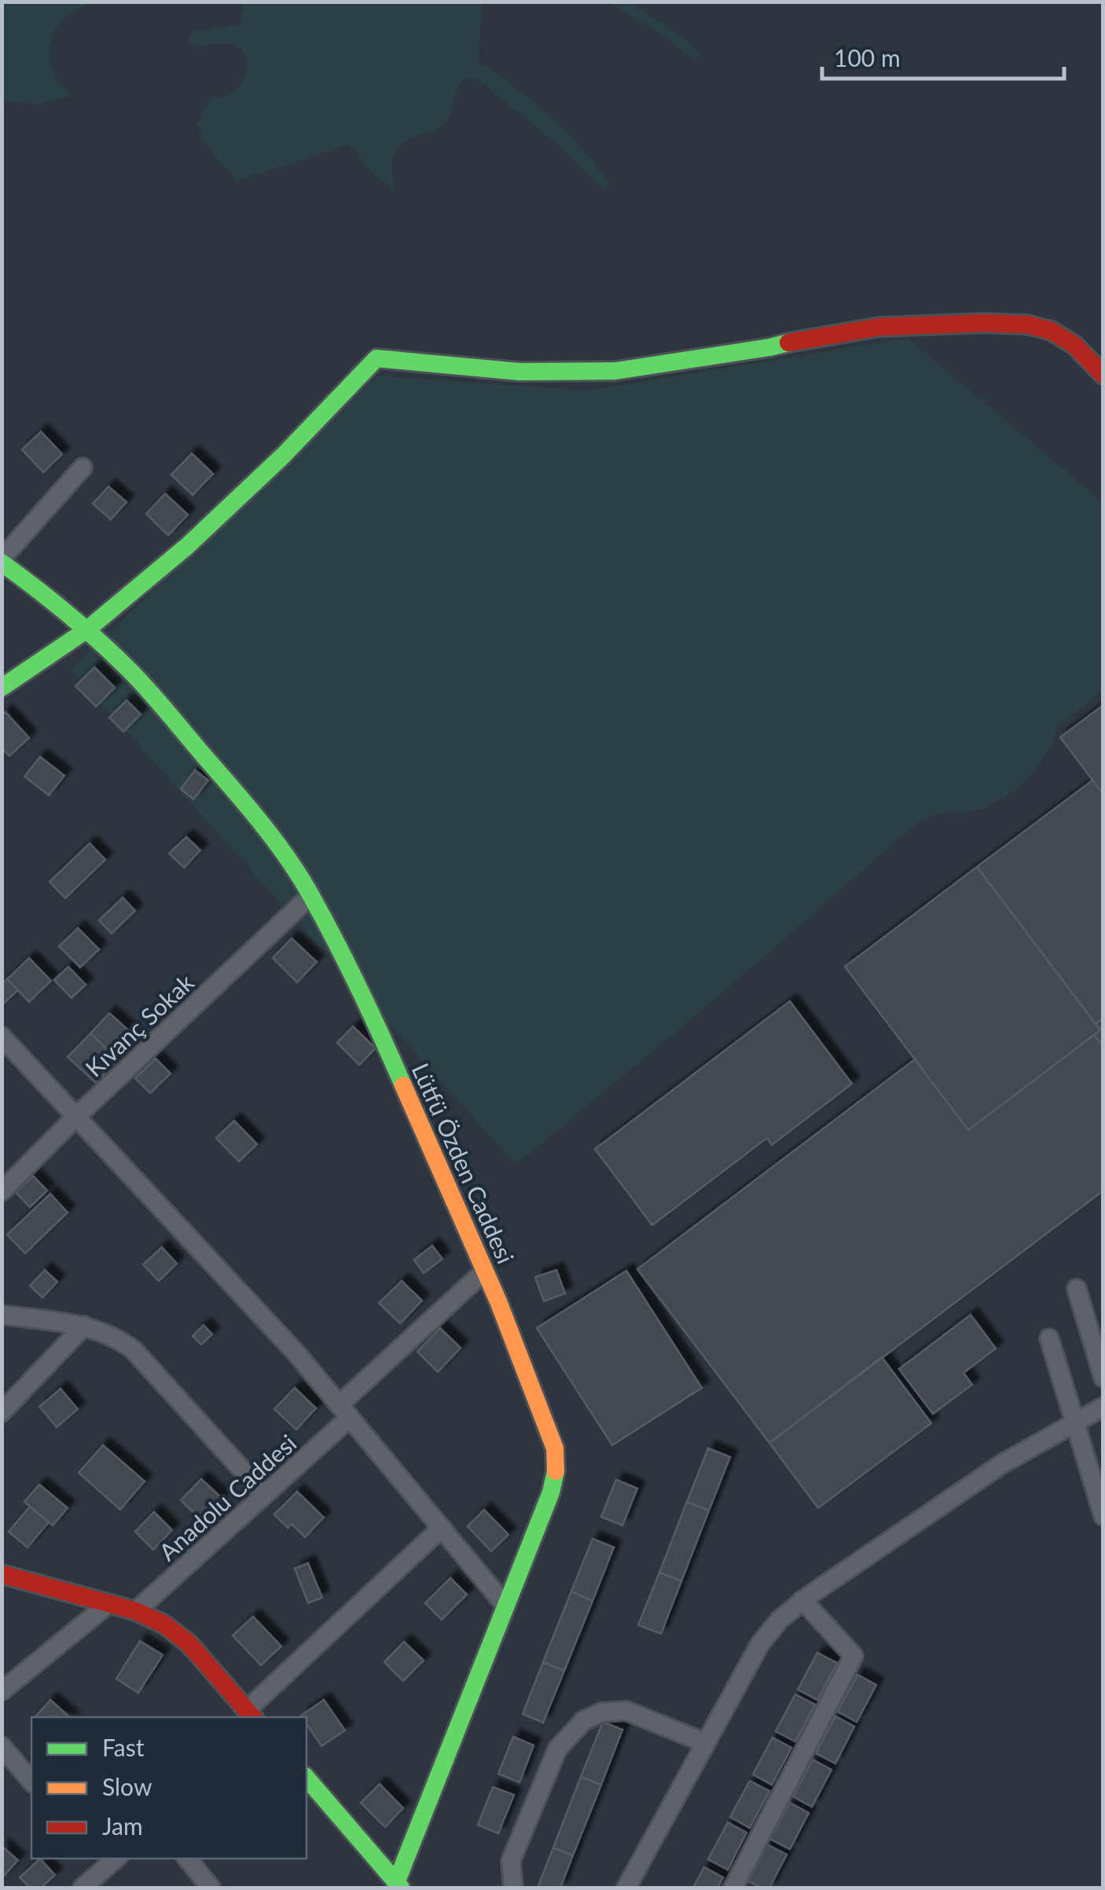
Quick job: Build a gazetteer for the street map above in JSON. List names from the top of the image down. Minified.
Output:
{"streets":{"street":["Kıvanç Sokak","Lütfü Özden Caddesi","Anadolu Caddesi"]},"crossings":[["Kıvanç Sokak","Lütfü Özden Caddesi"],["Lütfü Özden Caddesi","Anadolu Caddesi"]],"legend":["Fast","Slow","Jam"],"scale_bar":"100 m"}
